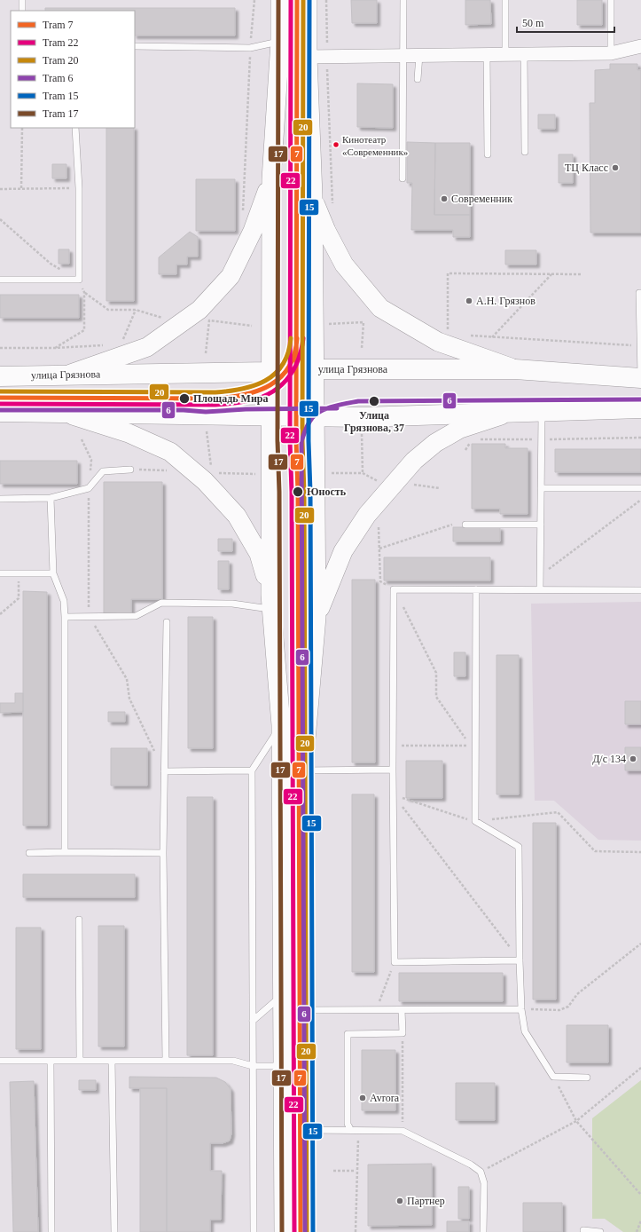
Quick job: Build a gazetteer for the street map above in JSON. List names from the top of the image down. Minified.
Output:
{"streets":{"main road":["улица Грязнова"]},"places":["Кинотеатр «Современник»","ТЦ Класс","Современник","А.Н. Грязнов","Площадь Мира","Улица Грязнова, 37","Юность","Д/с 134","Avrora","Партнер"],"lines":["tram line 7","tram line 22","tram line 20","tram line 15","tram line 17","tram line 6"],"legend":["Tram 7","Tram 22","Tram 20","Tram 6","Tram 15","Tram 17"],"scale_bar":"50 m"}
